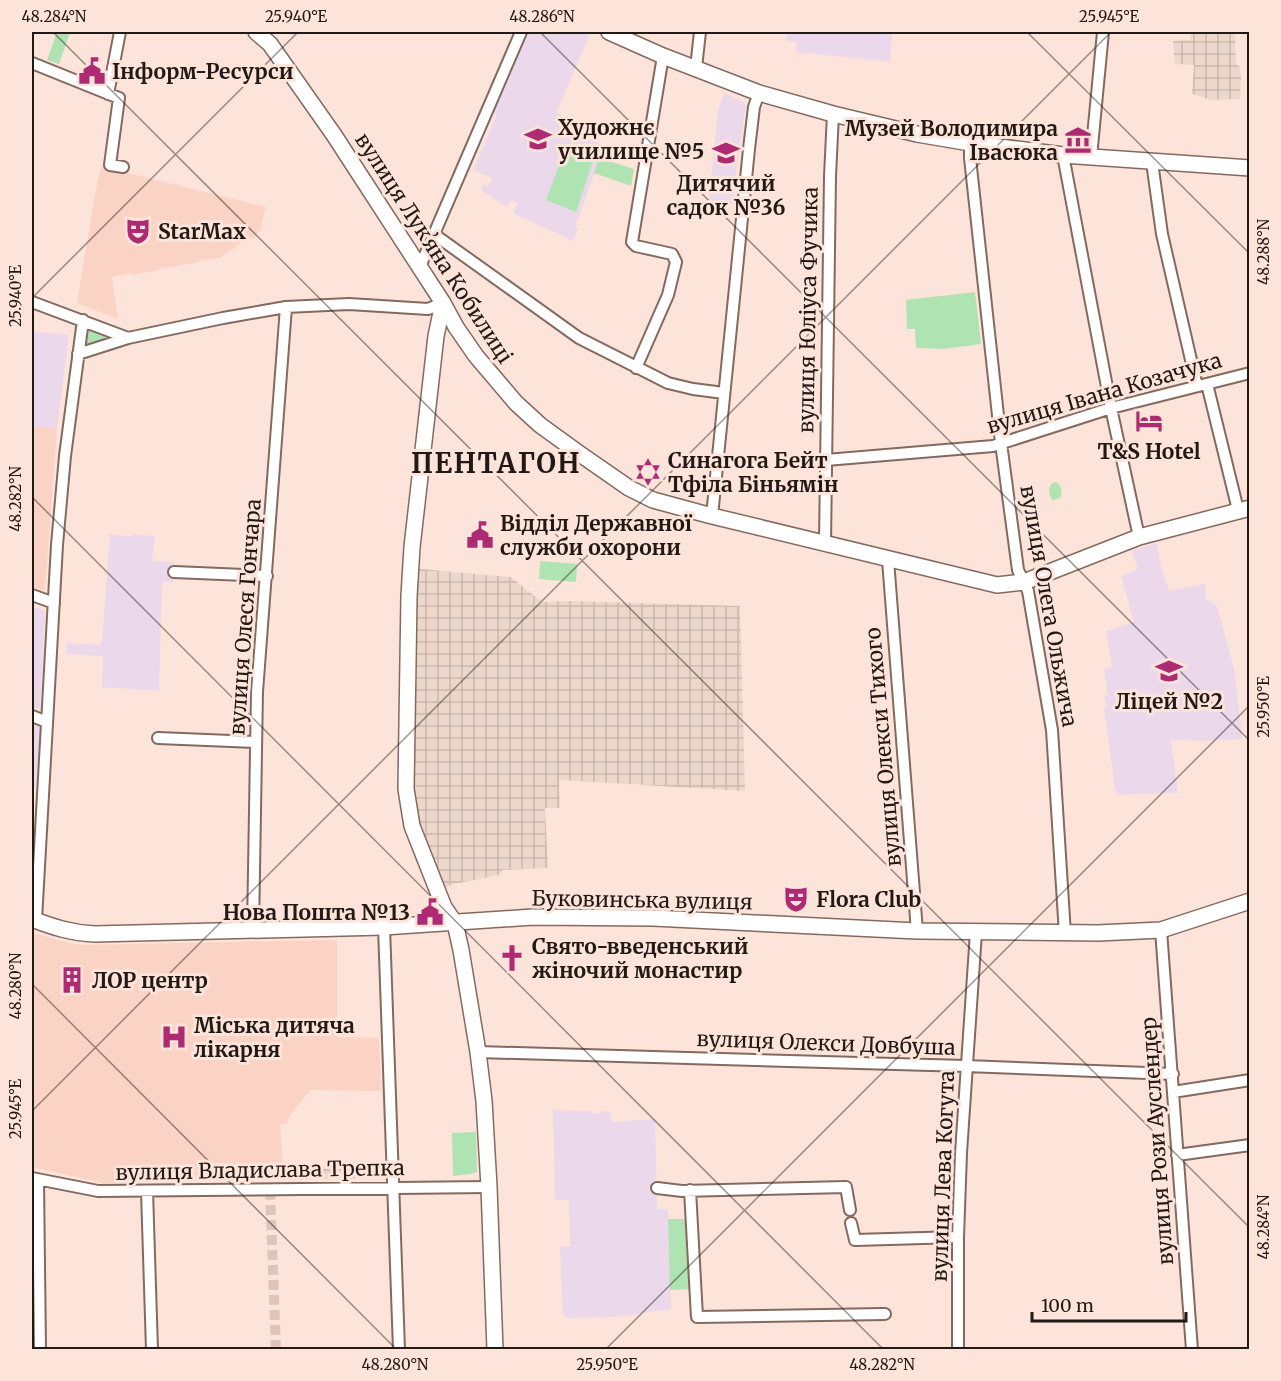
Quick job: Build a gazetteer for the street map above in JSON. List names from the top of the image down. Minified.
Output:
{"streets":{"street":["вулиця Лукʼяна Кобилиці","вулиця Юліуса Фучика","вулиця Івана Козачука","вулиця Олега Ольжича","вулиця Олеся Гончара","вулиця Олекси Тихого","Буковинська вулиця","вулиця Олекси Довбуша","вулиця Рози Ауслендер","вулиця Владислава Трепка","вулиця Лева Когута"]},"crossings":[["вулиця Лукʼяна Кобилиці","вулиця Юліуса Фучика"],["вулиця Лукʼяна Кобилиці","вулиця Олега Ольжича"],["вулиця Лукʼяна Кобилиці","вулиця Олекси Тихого"],["вулиця Юліуса Фучика","вулиця Івана Козачука"],["вулиця Івана Козачука","вулиця Олега Ольжича"],["вулиця Олега Ольжича","Буковинська вулиця"],["вулиця Олеся Гончара","Буковинська вулиця"],["вулиця Олекси Тихого","Буковинська вулиця"],["Буковинська вулиця","вулиця Рози Ауслендер"],["Буковинська вулиця","вулиця Лева Когута"],["вулиця Олекси Довбуша","вулиця Рози Ауслендер"],["вулиця Олекси Довбуша","вулиця Лева Когута"]],"districts":["ПЕНТАГОН"],"places":{"public building":["Інформ-Ресурси","Відділ Державної служби охорони","Нова Пошта №13"],"school or university":["Художнє училище №5","Дитячий садок №36","Ліцей №2"],"museum":["Музей Володимира Івасюка"],"theatre":["StarMax","Flora Club"],"hotel":["T&S Hotel"],"synagogue":["Синагога Бейт Тфіла Біньямін"],"church":["Свято-введенський жіночий монастир"],"building":["ЛОР центр"],"hospital":["Міська дитяча лікарня"]},"scale_bar":"100 m","coordinates":["48.284°N","25.940°E","48.286°N","25.945°E","48.288°N","48.282°N","25.950°E","48.280°N"]}
